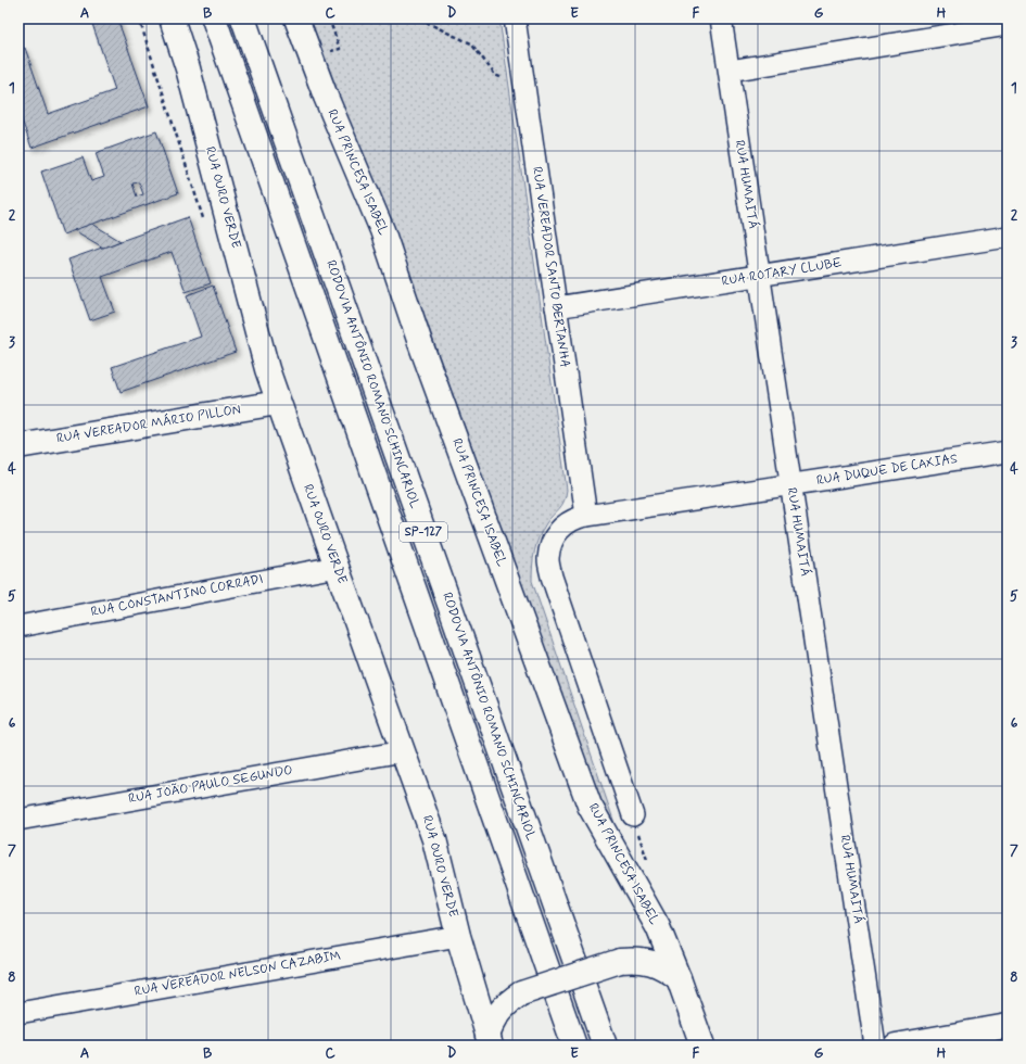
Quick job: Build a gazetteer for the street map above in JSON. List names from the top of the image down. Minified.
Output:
{"streets":{"main road":["RUA PRINCESA ISABEL","RUA OURO VERDE","RODOVIA ANTÔNIO ROMANO SCHINCARIOL","RUA VEREADOR MÁRIO PILLON","SP-127"],"street":["RUA HUMAITÁ","RUA VEREADOR SANTO BERTANHA","RUA ROTARY CLUBE","RUA DUQUE DE CAXIAS","RUA CONSTANTINO CORRADI","RUA JOÃO PAULO SEGUNDO","RUA VEREADOR NELSON CAZABIM"]},"crossings":[["RUA HUMAITÁ","RUA ROTARY CLUBE"],["RUA HUMAITÁ","RUA DUQUE DE CAXIAS"],["RUA OURO VERDE","RUA VEREADOR MÁRIO PILLON"],["RUA OURO VERDE","RUA CONSTANTINO CORRADI"],["RUA OURO VERDE","RUA JOÃO PAULO SEGUNDO"],["RUA OURO VERDE","RUA VEREADOR NELSON CAZABIM"],["RUA VEREADOR SANTO BERTANHA","RUA ROTARY CLUBE"],["RUA VEREADOR SANTO BERTANHA","RUA DUQUE DE CAXIAS"]],"grid":{"columns":["A","B","C","D","E","F","G","H"],"rows":["1","2","3","4","5","6","7","8"]}}
